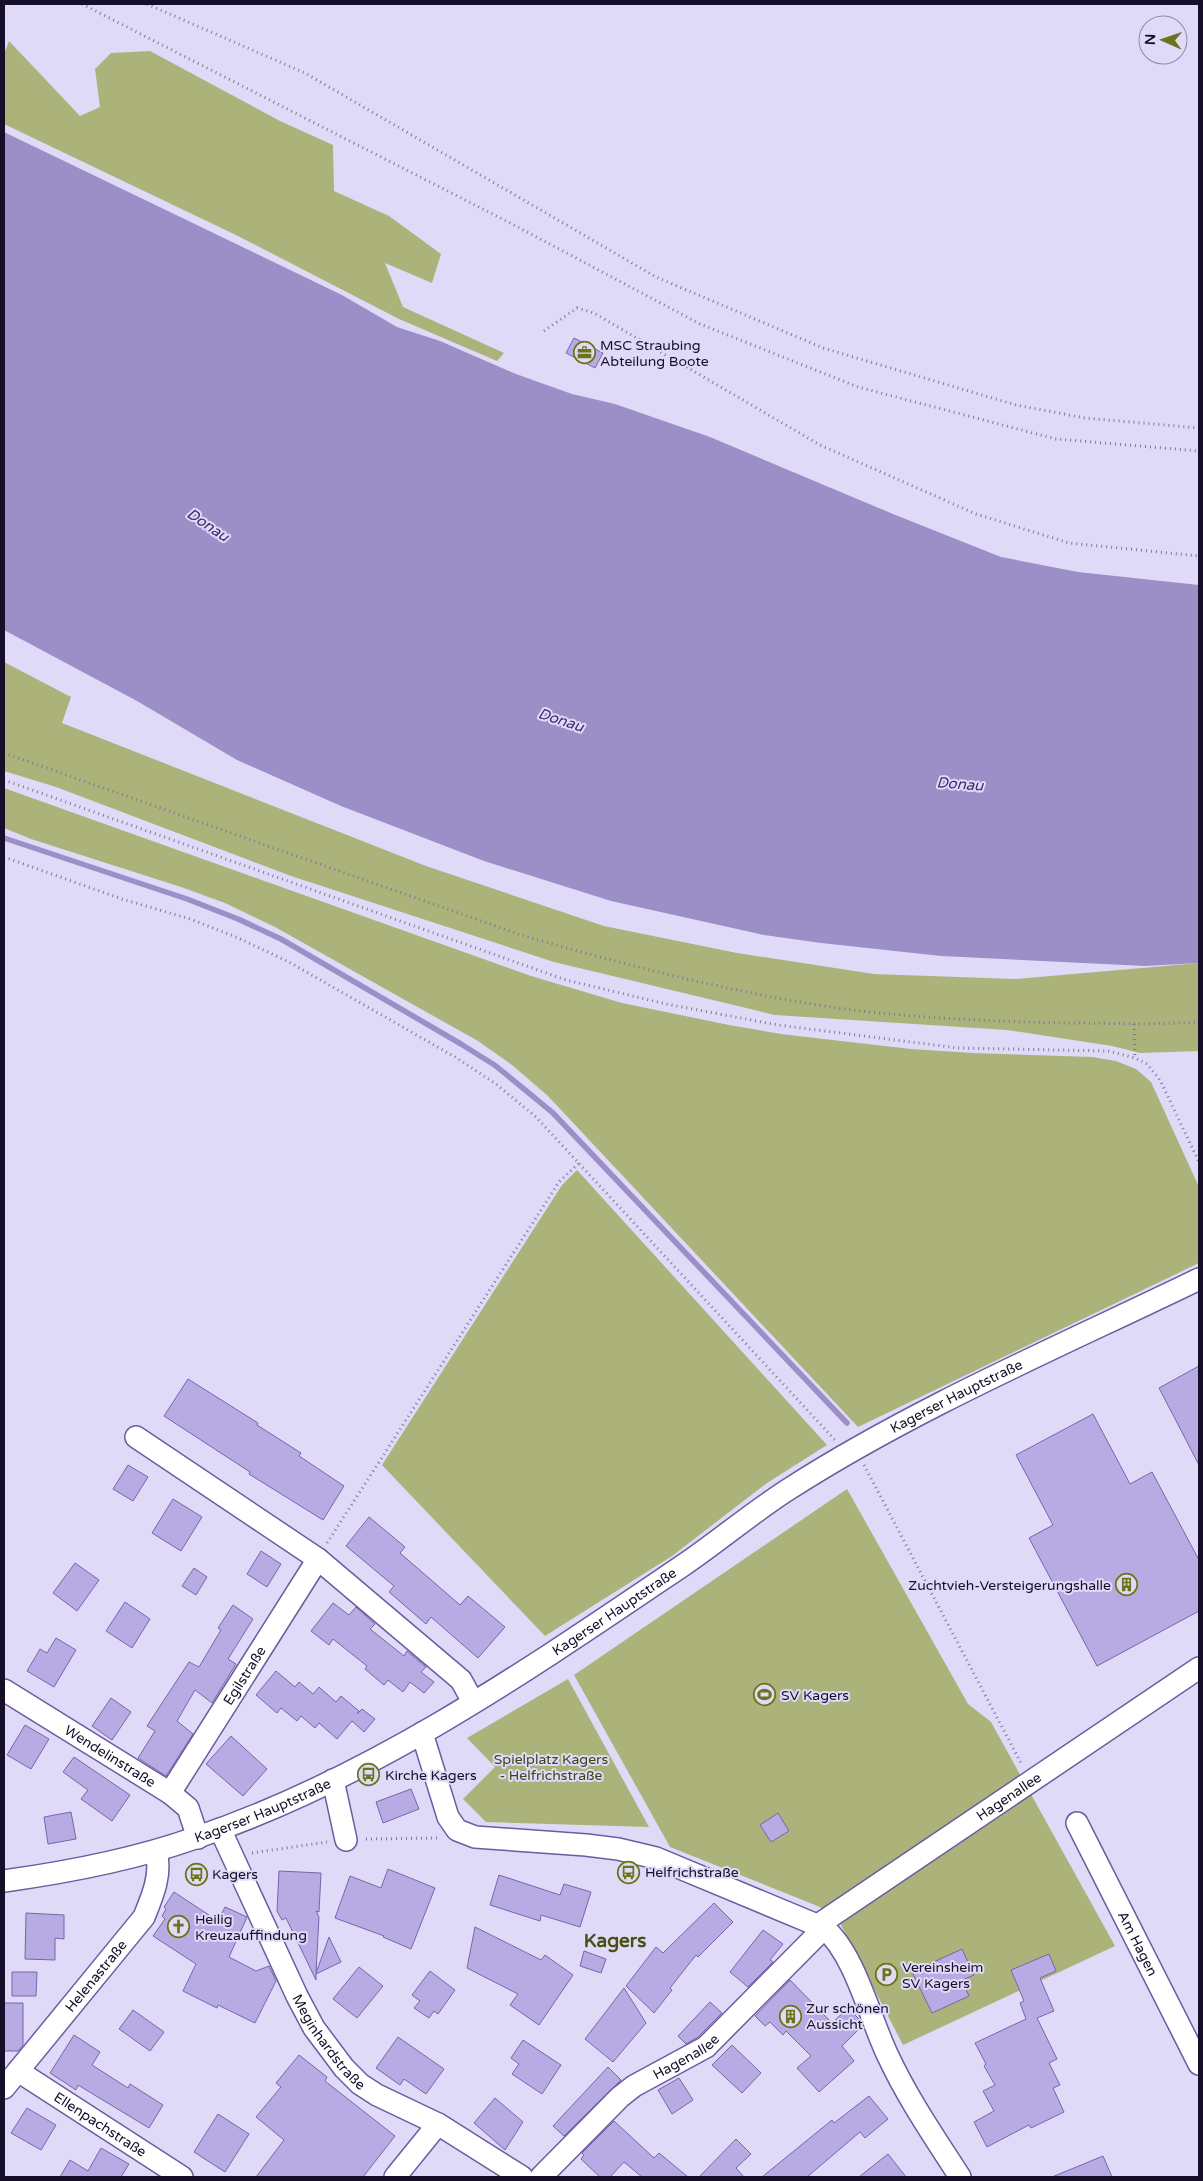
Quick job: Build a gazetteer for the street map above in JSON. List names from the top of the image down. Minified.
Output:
{"streets":{"street":["Kagerser Hauptstraße","Egilstraße","Wendelinstraße","Hagenallee","Am Hagen","Helenastraße","Meginhardstraße","Ellenpachstraße"]},"crossings":[["Kagerser Hauptstraße","Wendelinstraße"],["Kagerser Hauptstraße","Helenastraße"],["Kagerser Hauptstraße","Meginhardstraße"],["Egilstraße","Wendelinstraße"],["Helenastraße","Ellenpachstraße"]],"districts":["Kagers"],"water":["Donau"],"parks":["Spielplatz Kagers - Helfrichstraße"],"places":{"office":["MSC Straubing Abteilung Boote"],"building":["Zuchtvieh-Versteigerungshalle","Zur schönen Aussicht"],"sports":["SV Kagers"],"bus stop":["Kirche Kagers","Helfrichstraße","Kagers"],"church":["Heilig Kreuzauffindung"],"parking":["Vereinsheim SV Kagers"]},"north":"left"}
